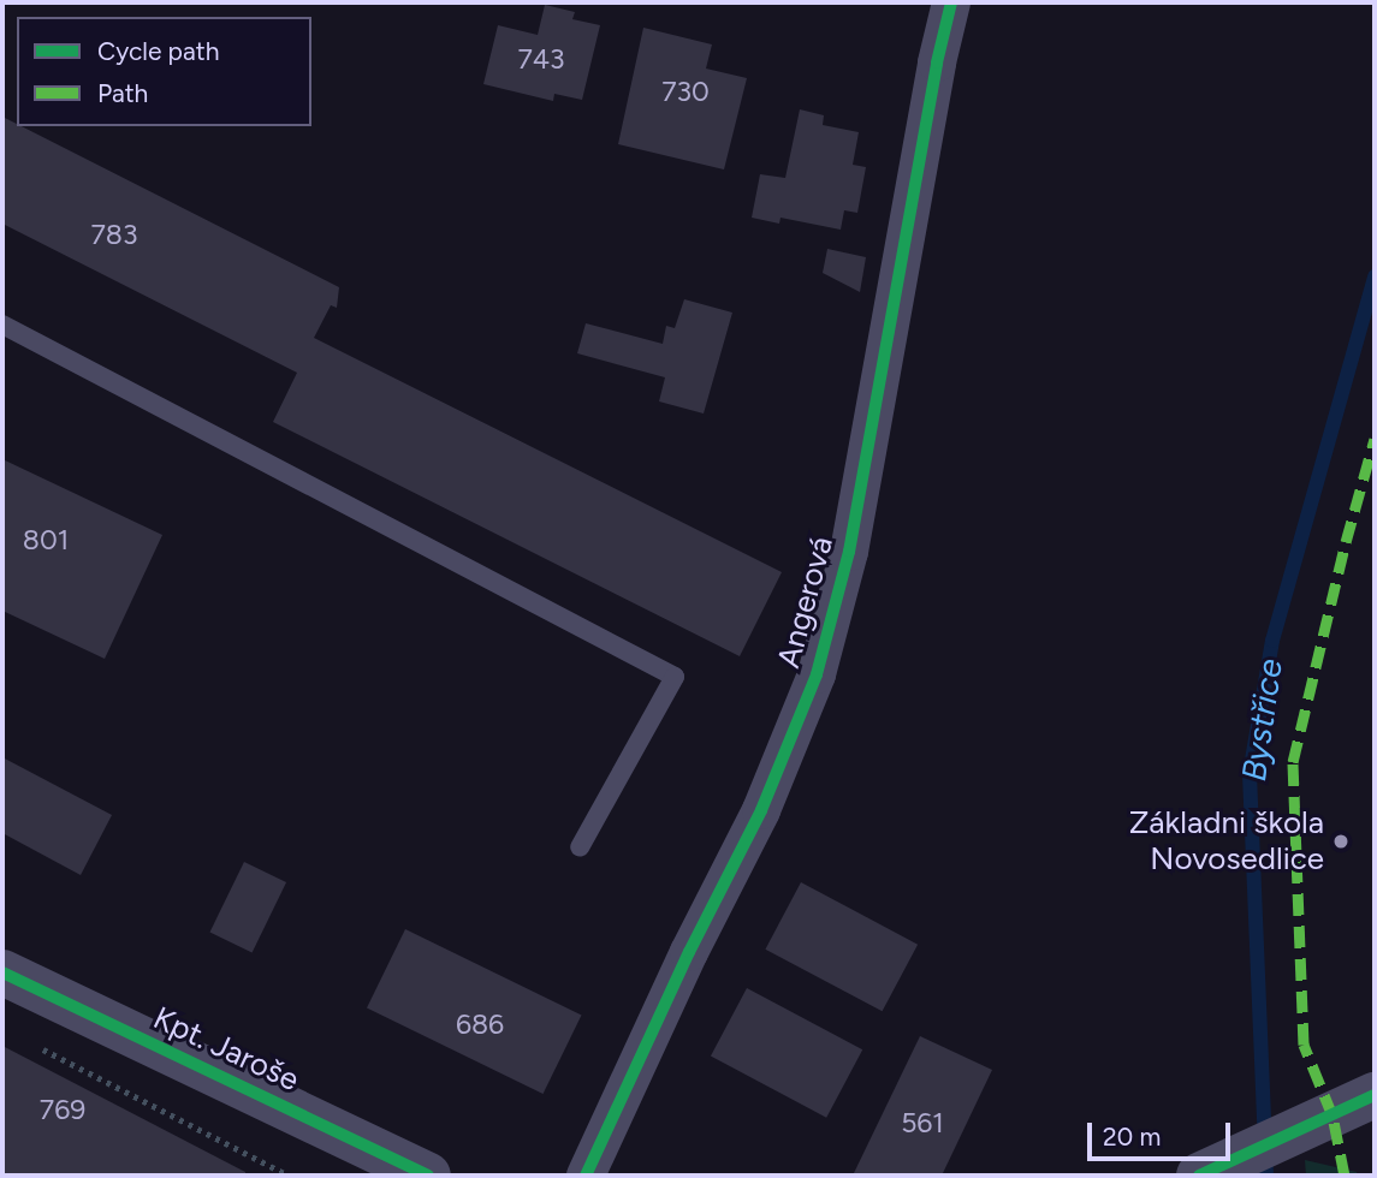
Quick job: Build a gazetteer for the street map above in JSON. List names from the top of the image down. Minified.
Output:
{"streets":{"street":["Angerová","Kpt. Jaroše"]},"water":["Bystřice"],"places":["Základni škola Novosedlice"],"house_numbers":["743","730","783","801","686","769","561"],"legend":["Cycle path","Path"],"scale_bar":"20 m"}
